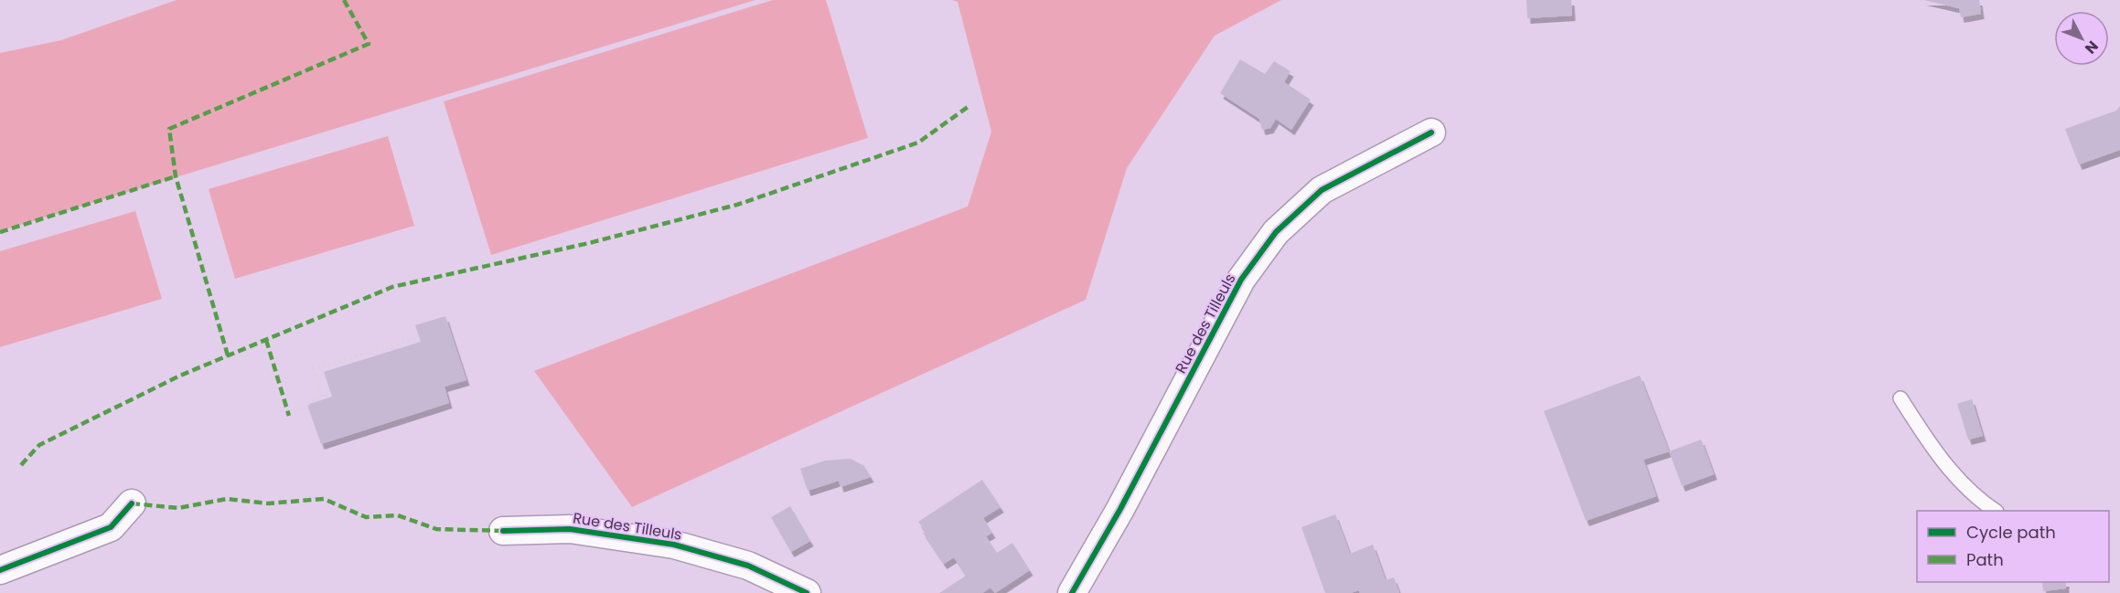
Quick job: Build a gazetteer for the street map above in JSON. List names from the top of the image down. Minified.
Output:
{"streets":{"street":["Rue des Tilleuls"]},"legend":["Cycle path","Path"],"north":"bottom right"}
